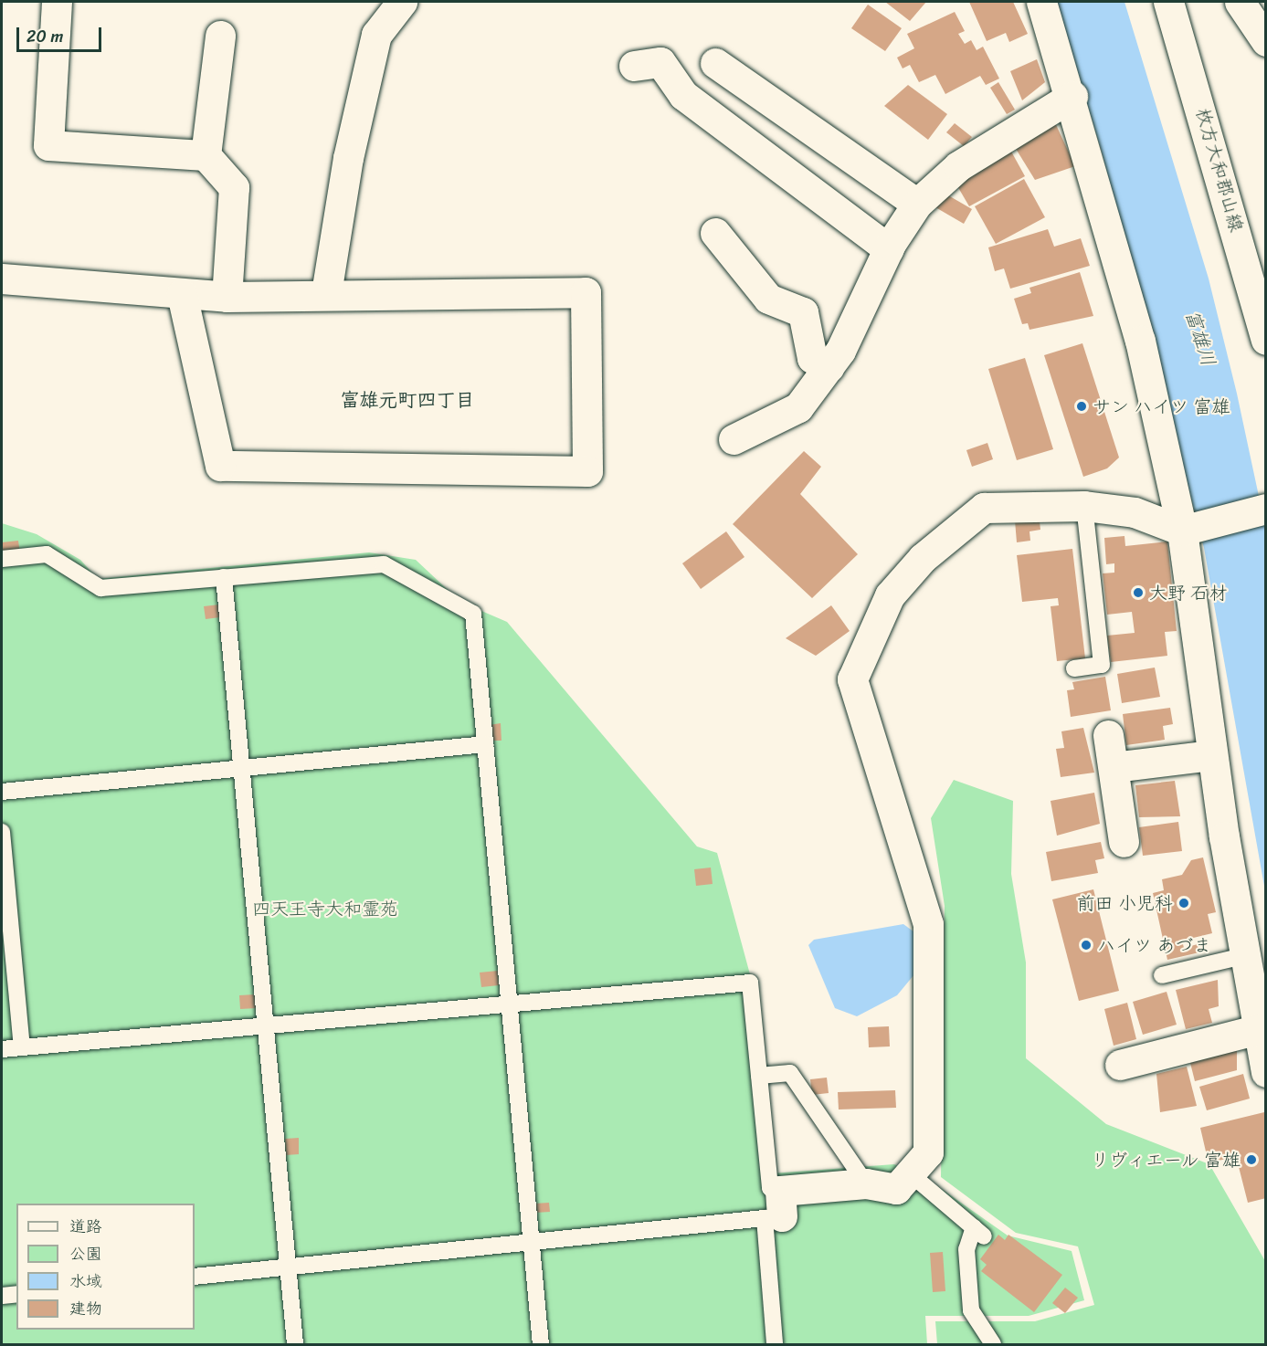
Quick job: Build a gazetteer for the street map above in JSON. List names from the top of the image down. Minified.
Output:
{"streets":{"street":["枚方大和郡山線"]},"districts":["富雄元町四丁目"],"water":["富雄川"],"parks":["四天王寺大和霊苑"],"places":["サン ハイツ 富雄","大野 石材","前田 小児科","ハイツ あづま","リヴィエール 富雄"],"legend":["道路","公園","水域","建物"],"scale_bar":"20 m"}
